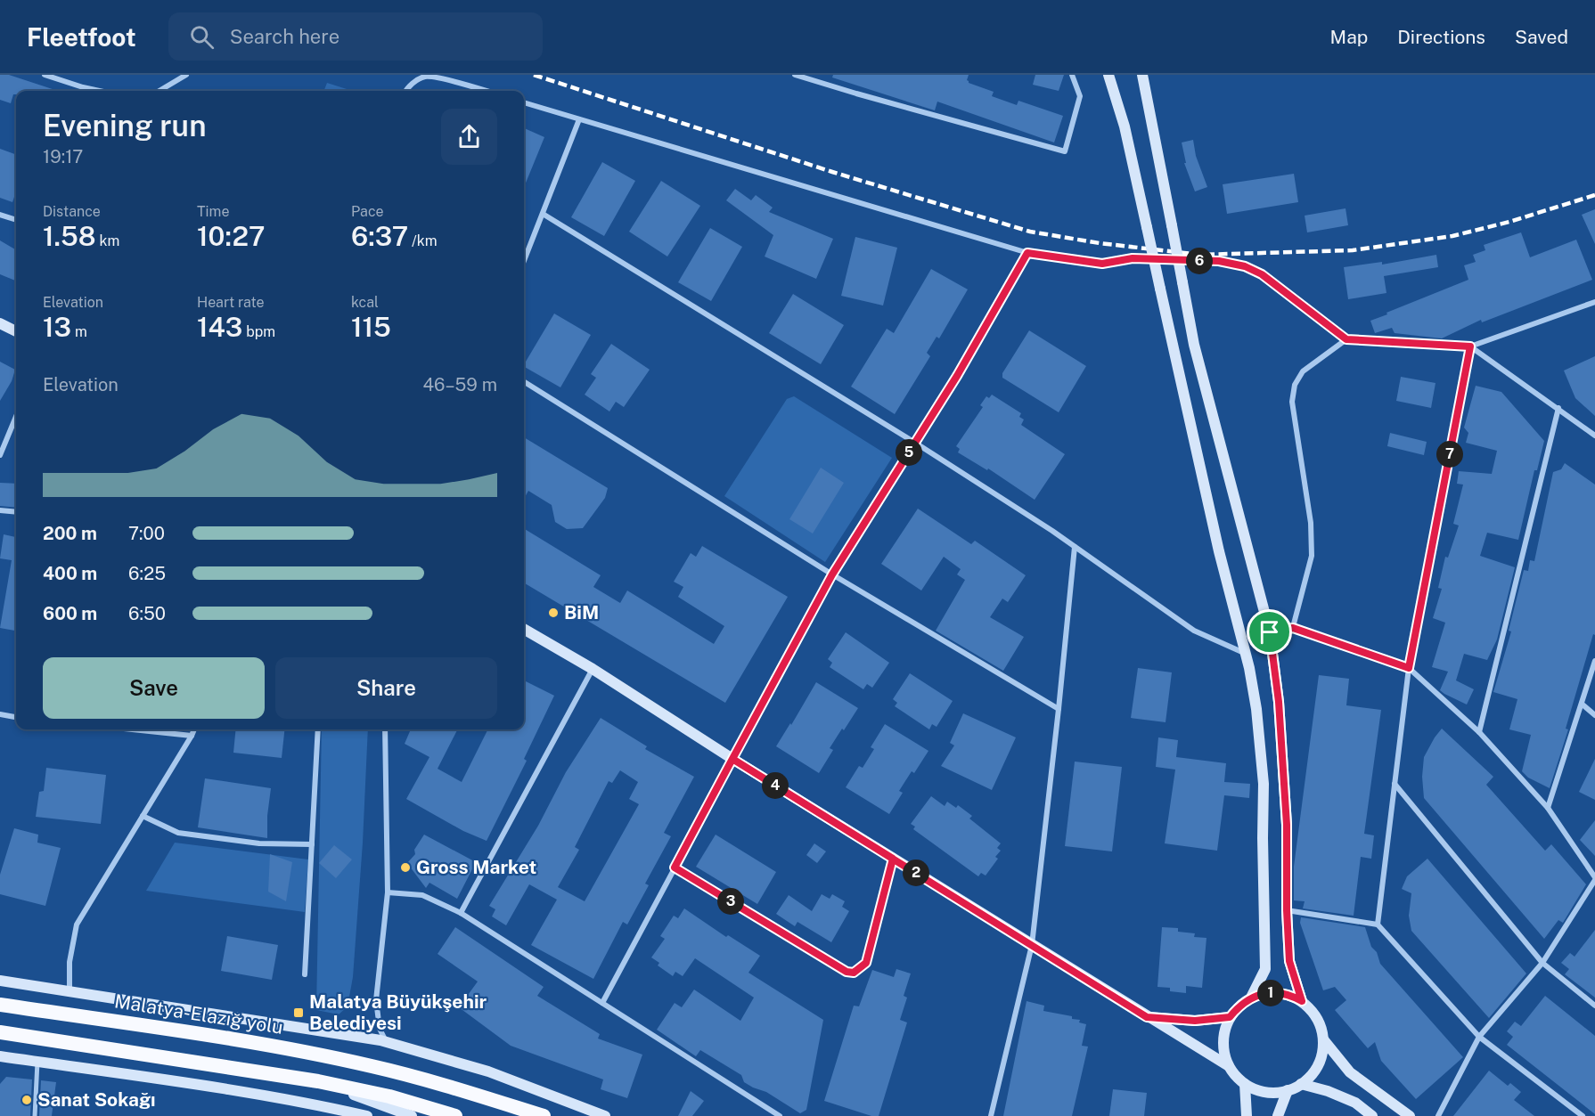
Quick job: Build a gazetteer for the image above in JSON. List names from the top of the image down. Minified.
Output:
{"streets":{"highway":["Malatya-Elazığ yolu"]},"places":{"other":["BiM","Gross Market","Sanat Sokağı"],"transit":["Malatya Büyükşehir Belediyesi"]},"page":{"header":"Fleetfoot","search":"Search here","nav":["Map","Directions","Saved"],"heading":["Evening run","19:17"],"stats":[["Distance","1.58 km"],["Time","10:27"],["Pace","6:37 /km"],["Elevation","13 m"],["Heart rate","143 bpm"],["kcal","115"]],"pins":["6","5","7","4","2","3","1"],"chart":["Elevation","46–59 m"],"list":[{"name":"200 m","note":"7:00"},{"name":"400 m","note":"6:25"},{"name":"600 m","note":"6:50"}],"buttons":["Save","Share"]}}
